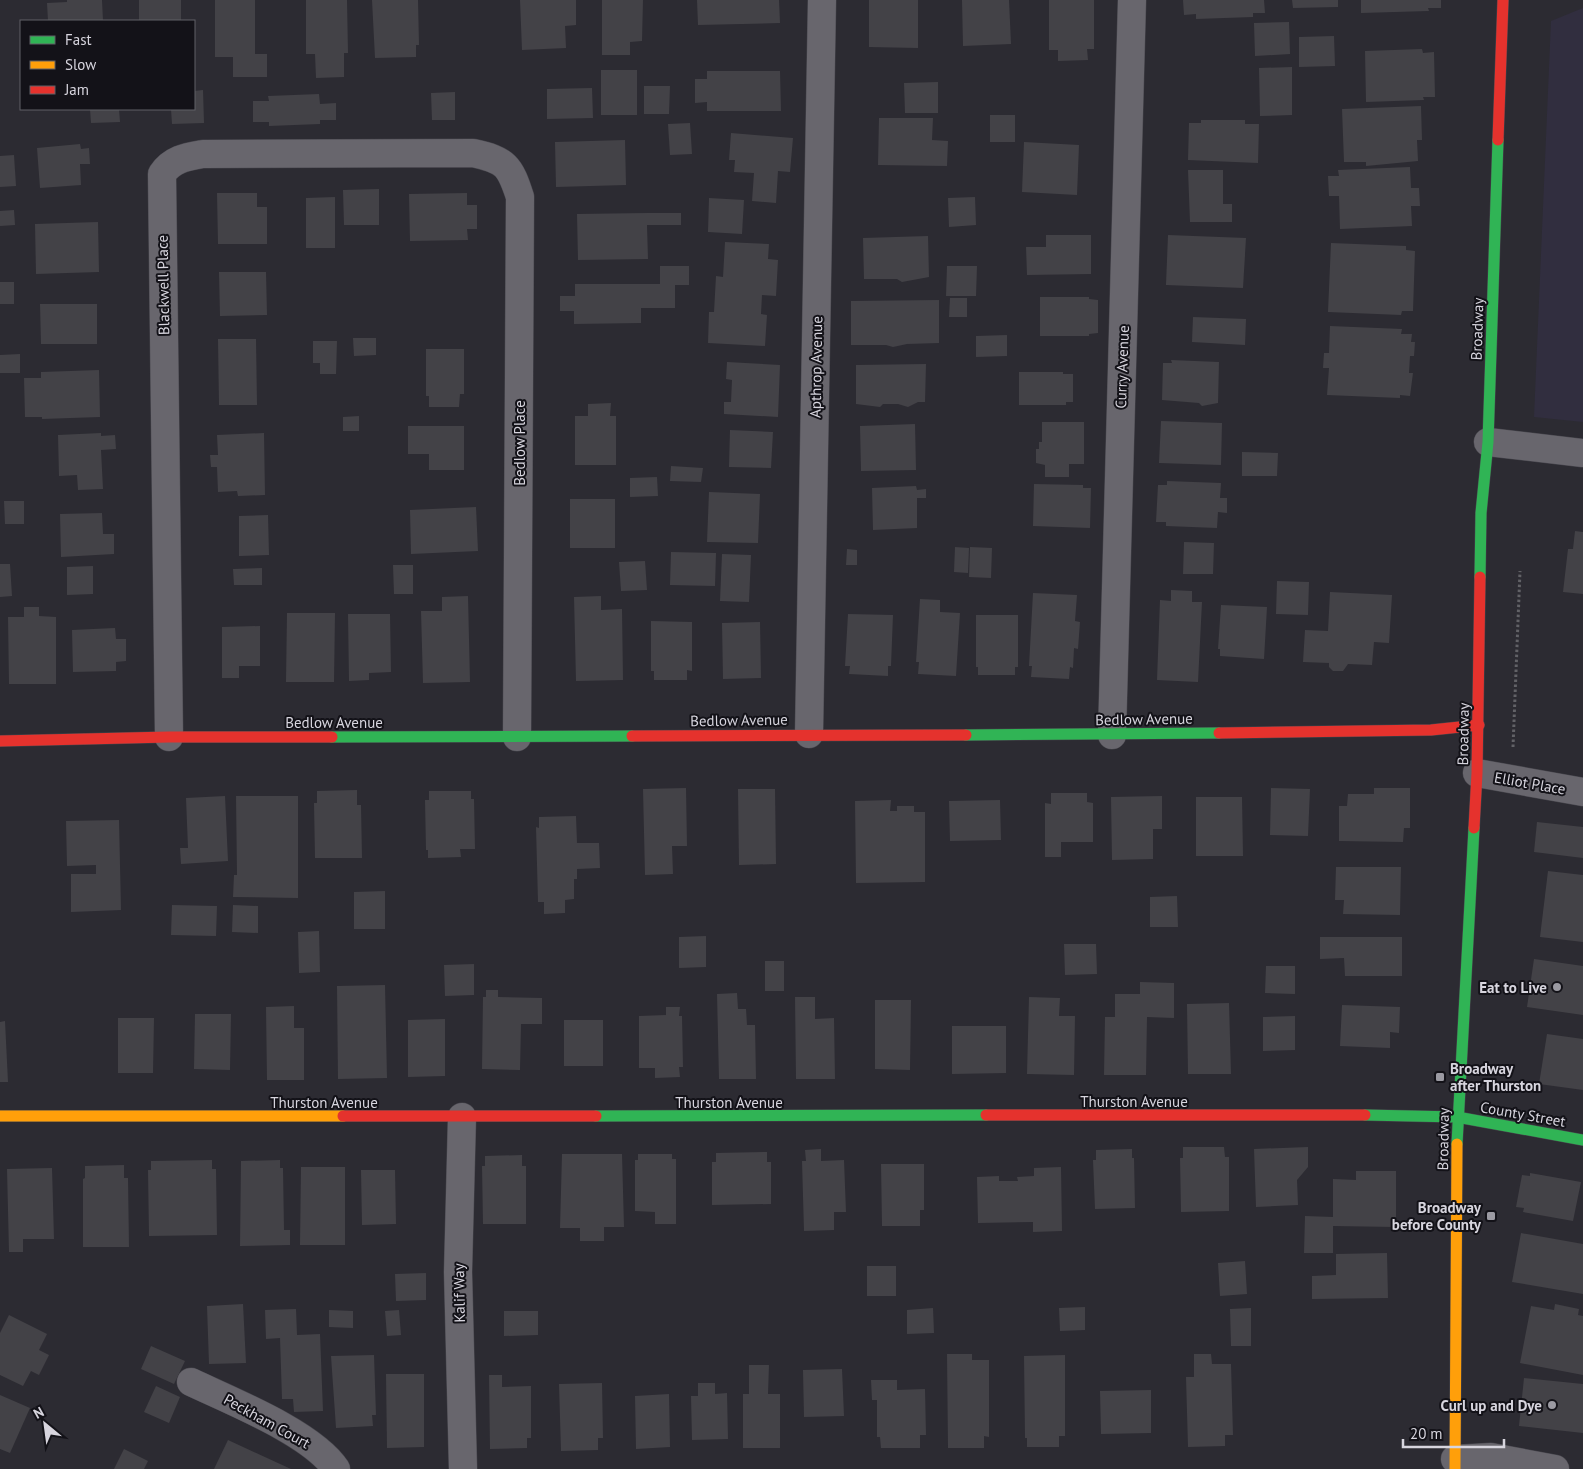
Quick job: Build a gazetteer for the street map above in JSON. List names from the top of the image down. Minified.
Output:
{"streets":{"street":["Blackwell Place","Broadway","Apthrop Avenue","Curry Avenue","Bedlow Place","Bedlow Avenue","Elliot Place","Thurston Avenue","County Street","Kalif Way","Peckham Court"]},"crossings":[["Blackwell Place","Bedlow Place"],["Blackwell Place","Bedlow Avenue"],["Broadway","Bedlow Avenue"],["Broadway","Elliot Place"],["Broadway","Thurston Avenue"],["Broadway","County Street"],["Apthrop Avenue","Bedlow Avenue"],["Curry Avenue","Bedlow Avenue"],["Bedlow Place","Bedlow Avenue"],["Thurston Avenue","County Street"],["Thurston Avenue","Kalif Way"]],"places":{"other":["Eat to Live","Curl up and Dye"],"transit":["Broadway after Thurston","Broadway before County"]},"legend":["Fast","Slow","Jam"],"scale_bar":"20 m","north":"top left"}
